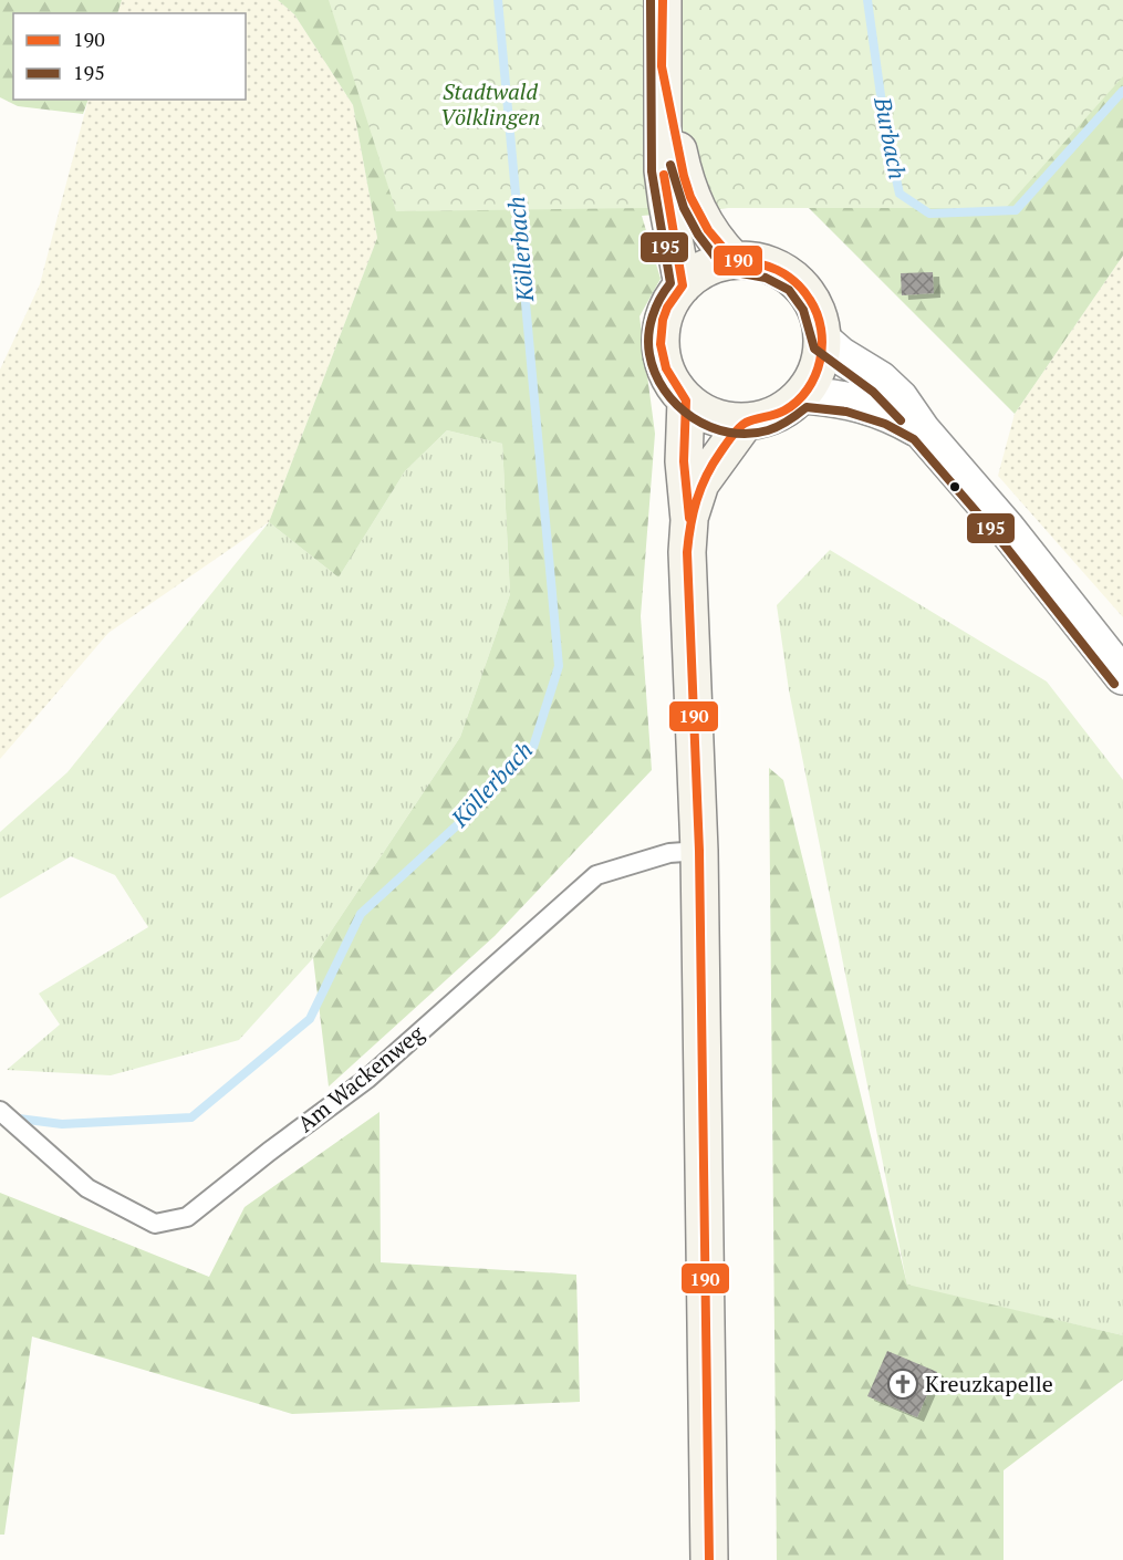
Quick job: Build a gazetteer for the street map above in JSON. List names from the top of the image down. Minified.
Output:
{"streets":{"lane":["Am Wackenweg"]},"water":["Burbach","Köllerbach"],"parks":["Stadtwald Völklingen"],"places":{"church":["Kreuzkapelle"]},"lines":["transit line 190","transit line 195"],"legend":["190","195"]}
